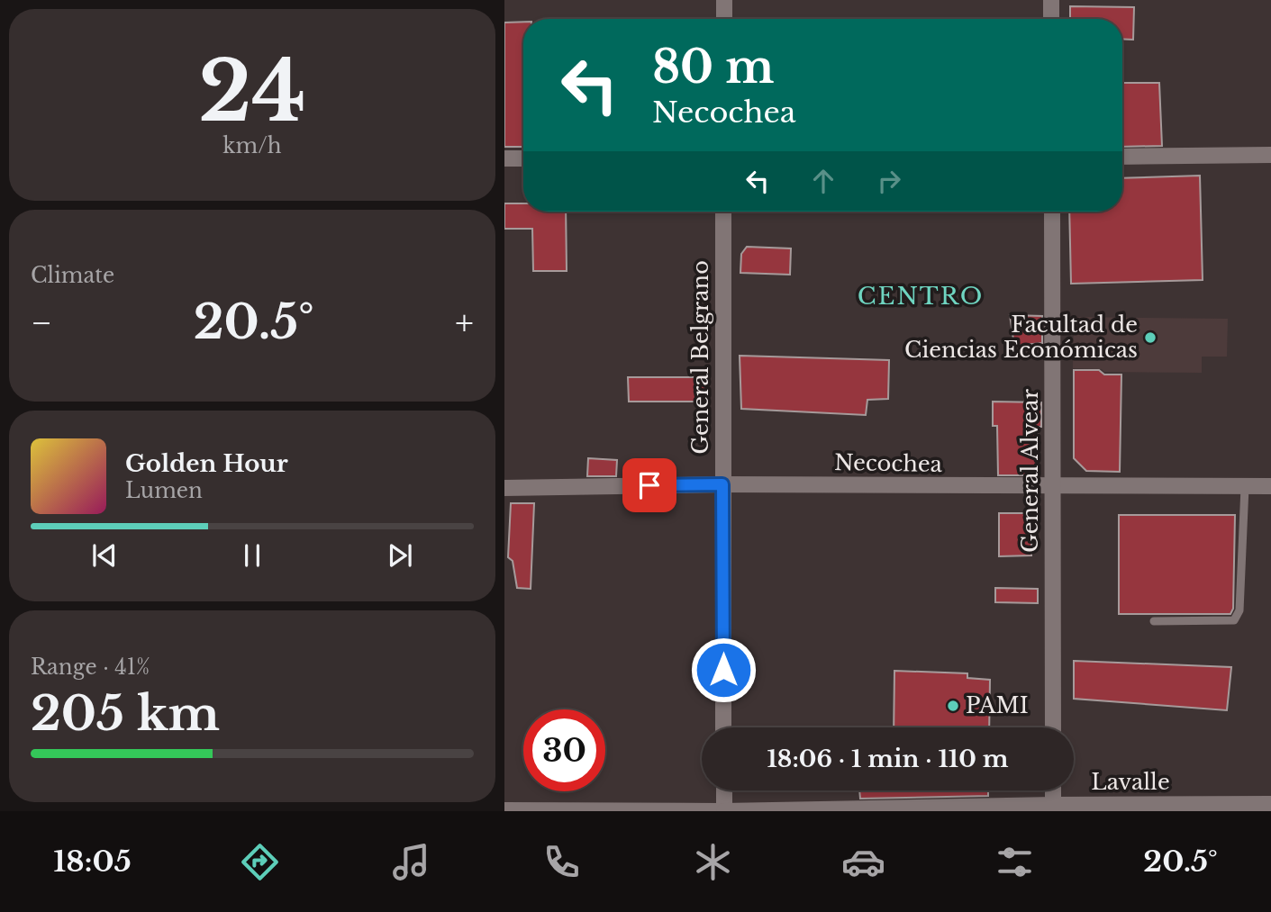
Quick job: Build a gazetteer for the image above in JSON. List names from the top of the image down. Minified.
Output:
{"streets":{"street":["General Belgrano","Necochea","General Alvear","Lavalle"]},"crossings":[["General Belgrano","Necochea"],["Necochea","General Alvear"]],"districts":["CENTRO"],"places":["Facultad de Ciencias Económicas","PAMI"],"page":{"tile":[["24","km/h"],"Climate",["Range · 41%","205 km"]],"turn":["80 m","Necochea"],"heat":["−","20.5°","+"],"song":["Golden Hour","Lumen"],"limit":"30","trip":"18:06 · 1 min · 110 m","tabs":["18:05","20.5°"]}}
